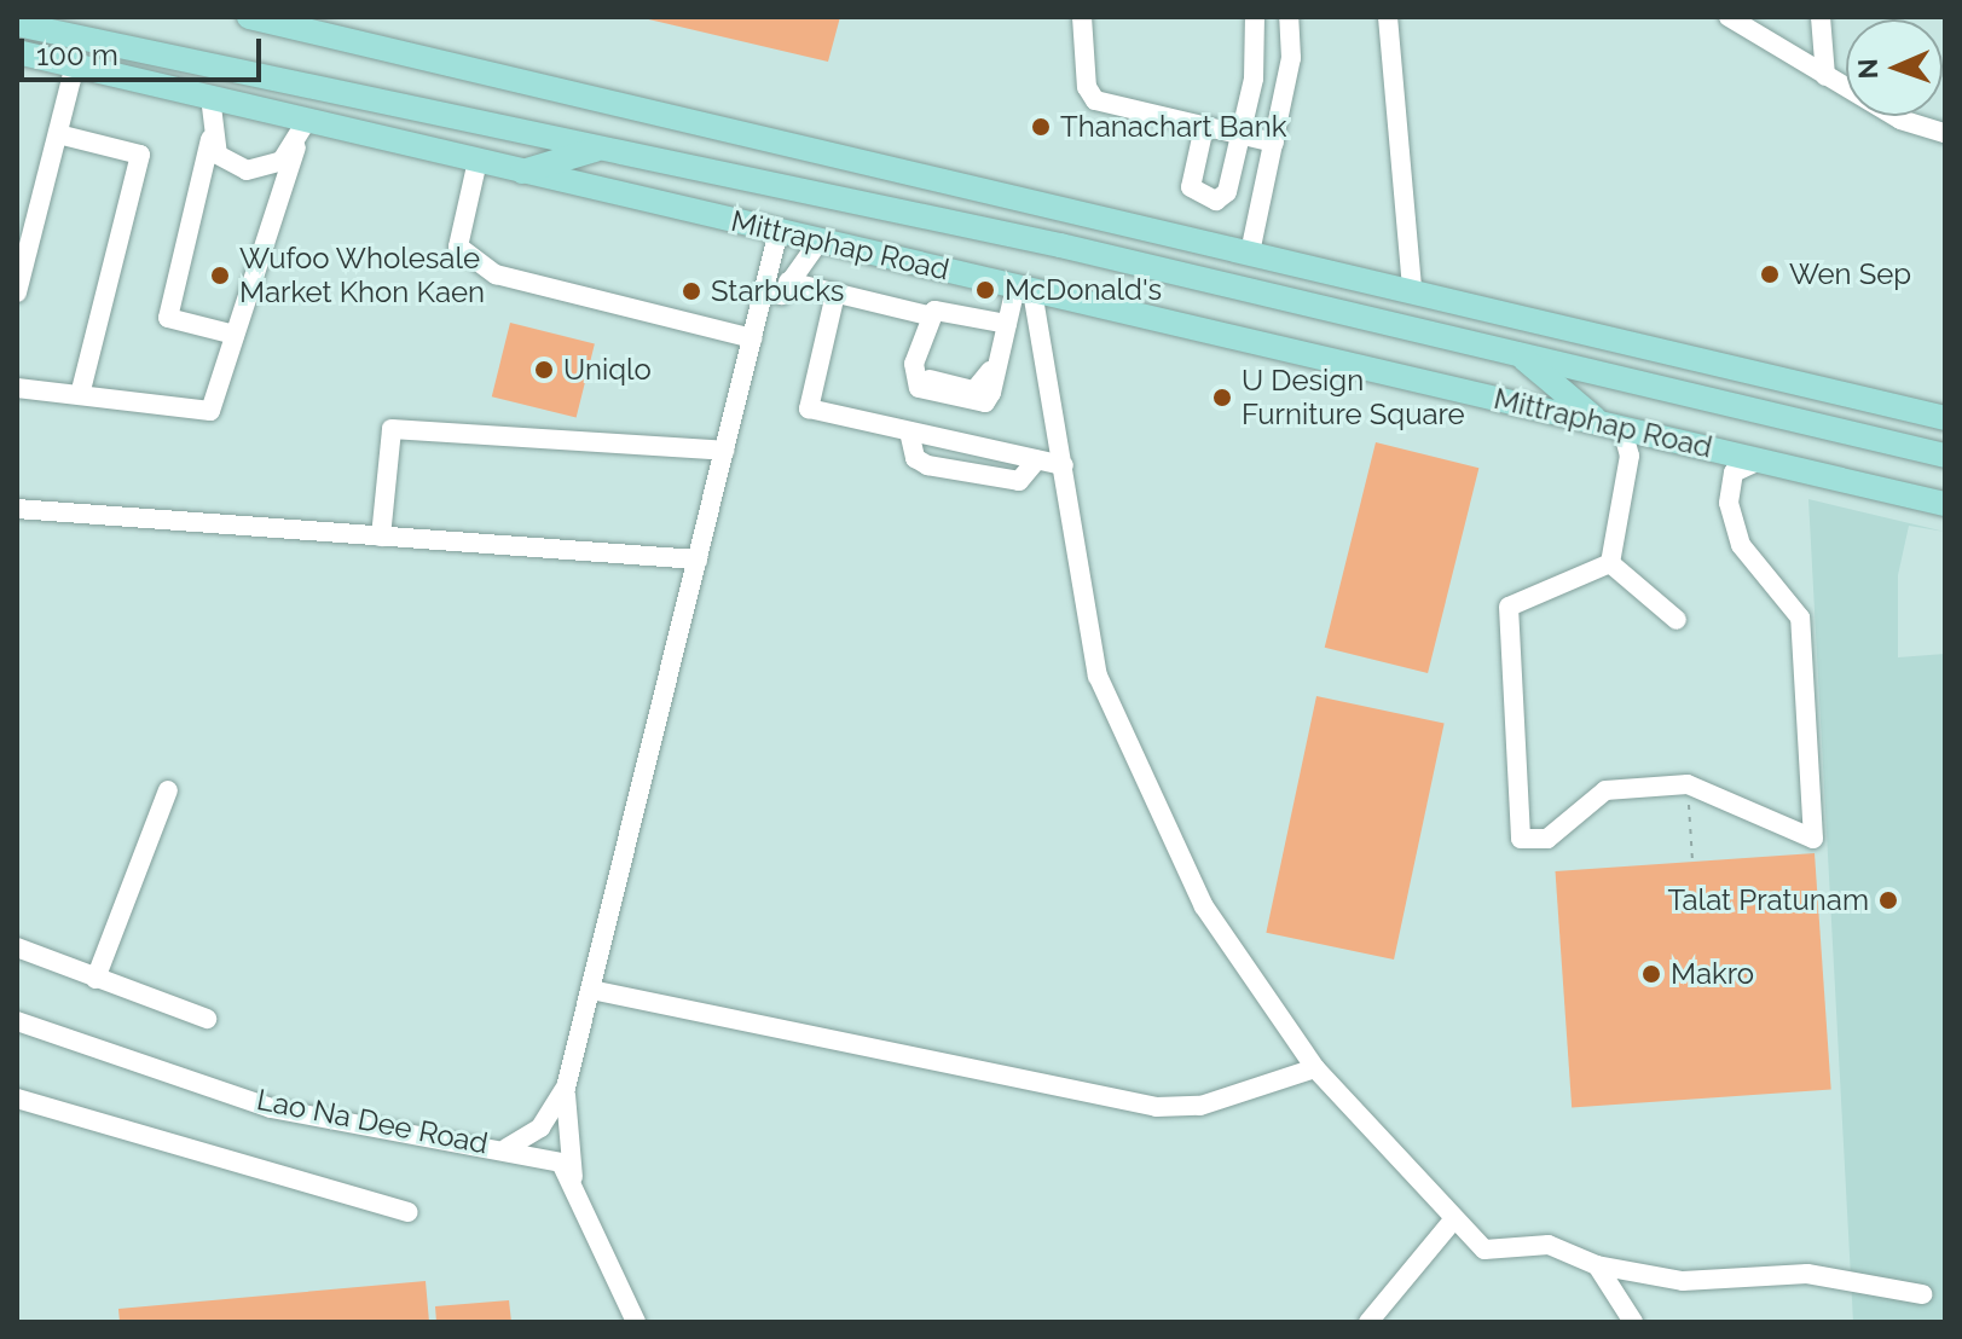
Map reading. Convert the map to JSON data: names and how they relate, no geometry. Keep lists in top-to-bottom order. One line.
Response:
{"streets":{"main road":["Mittraphap Road"],"street":["Lao Na Dee Road"]},"places":["Thanachart Bank","Wen Sep","Wufoo Wholesale Market Khon Kaen","McDonald's","Starbucks","Uniqlo","U Design Furniture Square","Talat Pratunam","Makro"],"scale_bar":"100 m","north":"left"}
